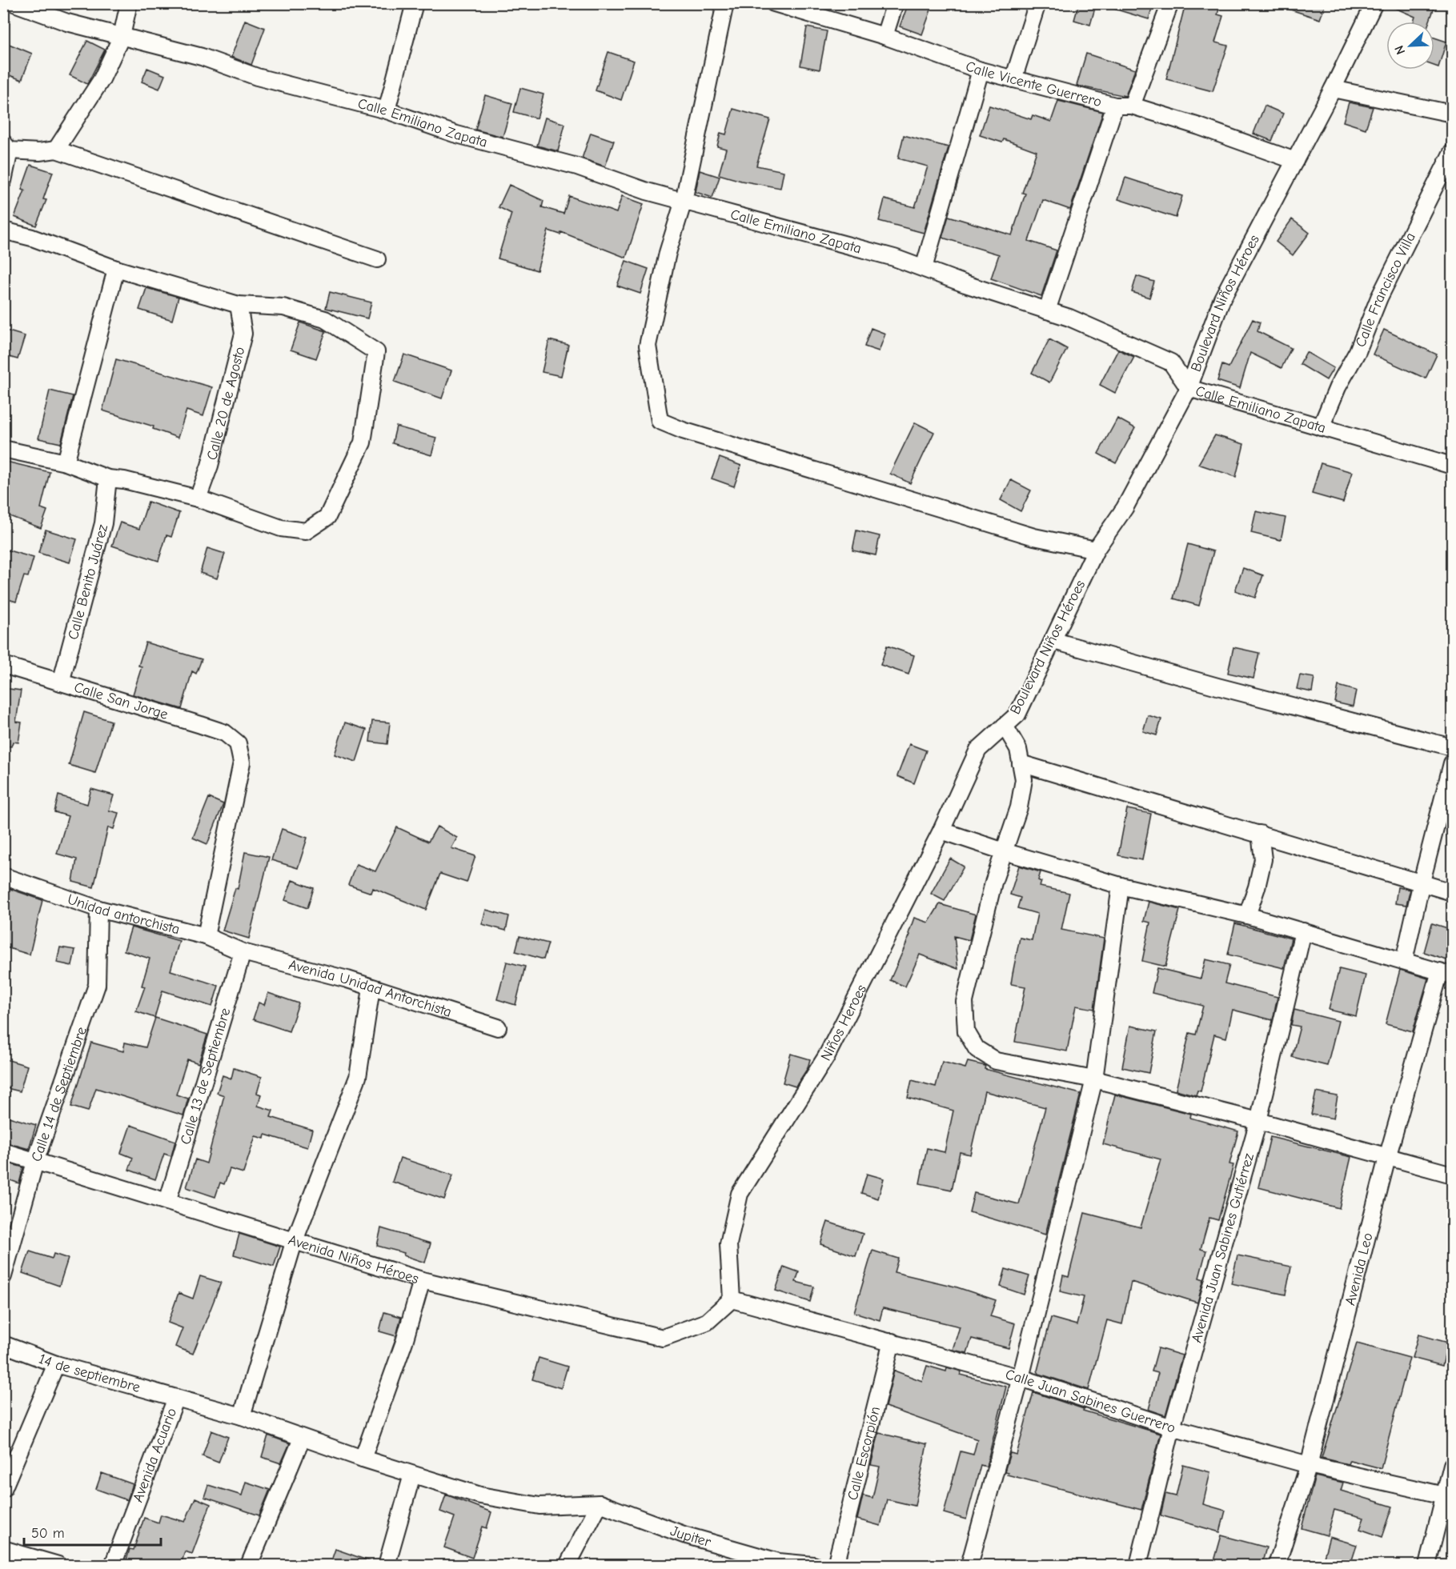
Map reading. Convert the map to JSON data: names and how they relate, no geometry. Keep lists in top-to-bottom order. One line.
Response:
{"streets":{"street":["Calle Vicente Guerrero","Calle Emiliano Zapata","Calle Francisco Villa","Boulevard Niños Héroes","Calle 20 de Agosto","Calle Benito Juárez","Calle San Jorge","Unidad antorchista","Avenida Unidad Antorchista","Niños Heroes","Calle 13 de Septiembre","Calle 14 de Septiembre","Avenida Juan Sabines Gutiérrez","Avenida Niños Héroes","Avenida Leo","14 de septiembre","Calle Juan Sabines Guerrero","Calle Escorpión","Avenida Acuario","Jupiter"]},"crossings":[["Calle Vicente Guerrero","Boulevard Niños Héroes"],["Calle Emiliano Zapata","Calle Francisco Villa"],["Calle Emiliano Zapata","Boulevard Niños Héroes"],["Boulevard Niños Héroes","Niños Heroes"],["Calle Benito Juárez","Calle San Jorge"],["Calle San Jorge","Unidad antorchista"],["Unidad antorchista","Avenida Unidad Antorchista"],["Unidad antorchista","Calle 13 de Septiembre"],["Unidad antorchista","Calle 14 de Septiembre"],["Avenida Unidad Antorchista","Calle 13 de Septiembre"],["Niños Heroes","Avenida Niños Héroes"],["Niños Heroes","Calle Juan Sabines Guerrero"],["Calle 13 de Septiembre","Avenida Niños Héroes"],["Calle 14 de Septiembre","Avenida Niños Héroes"],["Avenida Juan Sabines Gutiérrez","Calle Juan Sabines Guerrero"],["Avenida Niños Héroes","Calle Juan Sabines Guerrero"],["Avenida Leo","Calle Juan Sabines Guerrero"],["14 de septiembre","Avenida Acuario"],["14 de septiembre","Jupiter"],["Calle Juan Sabines Guerrero","Calle Escorpión"]],"scale_bar":"50 m","north":"bottom left"}
